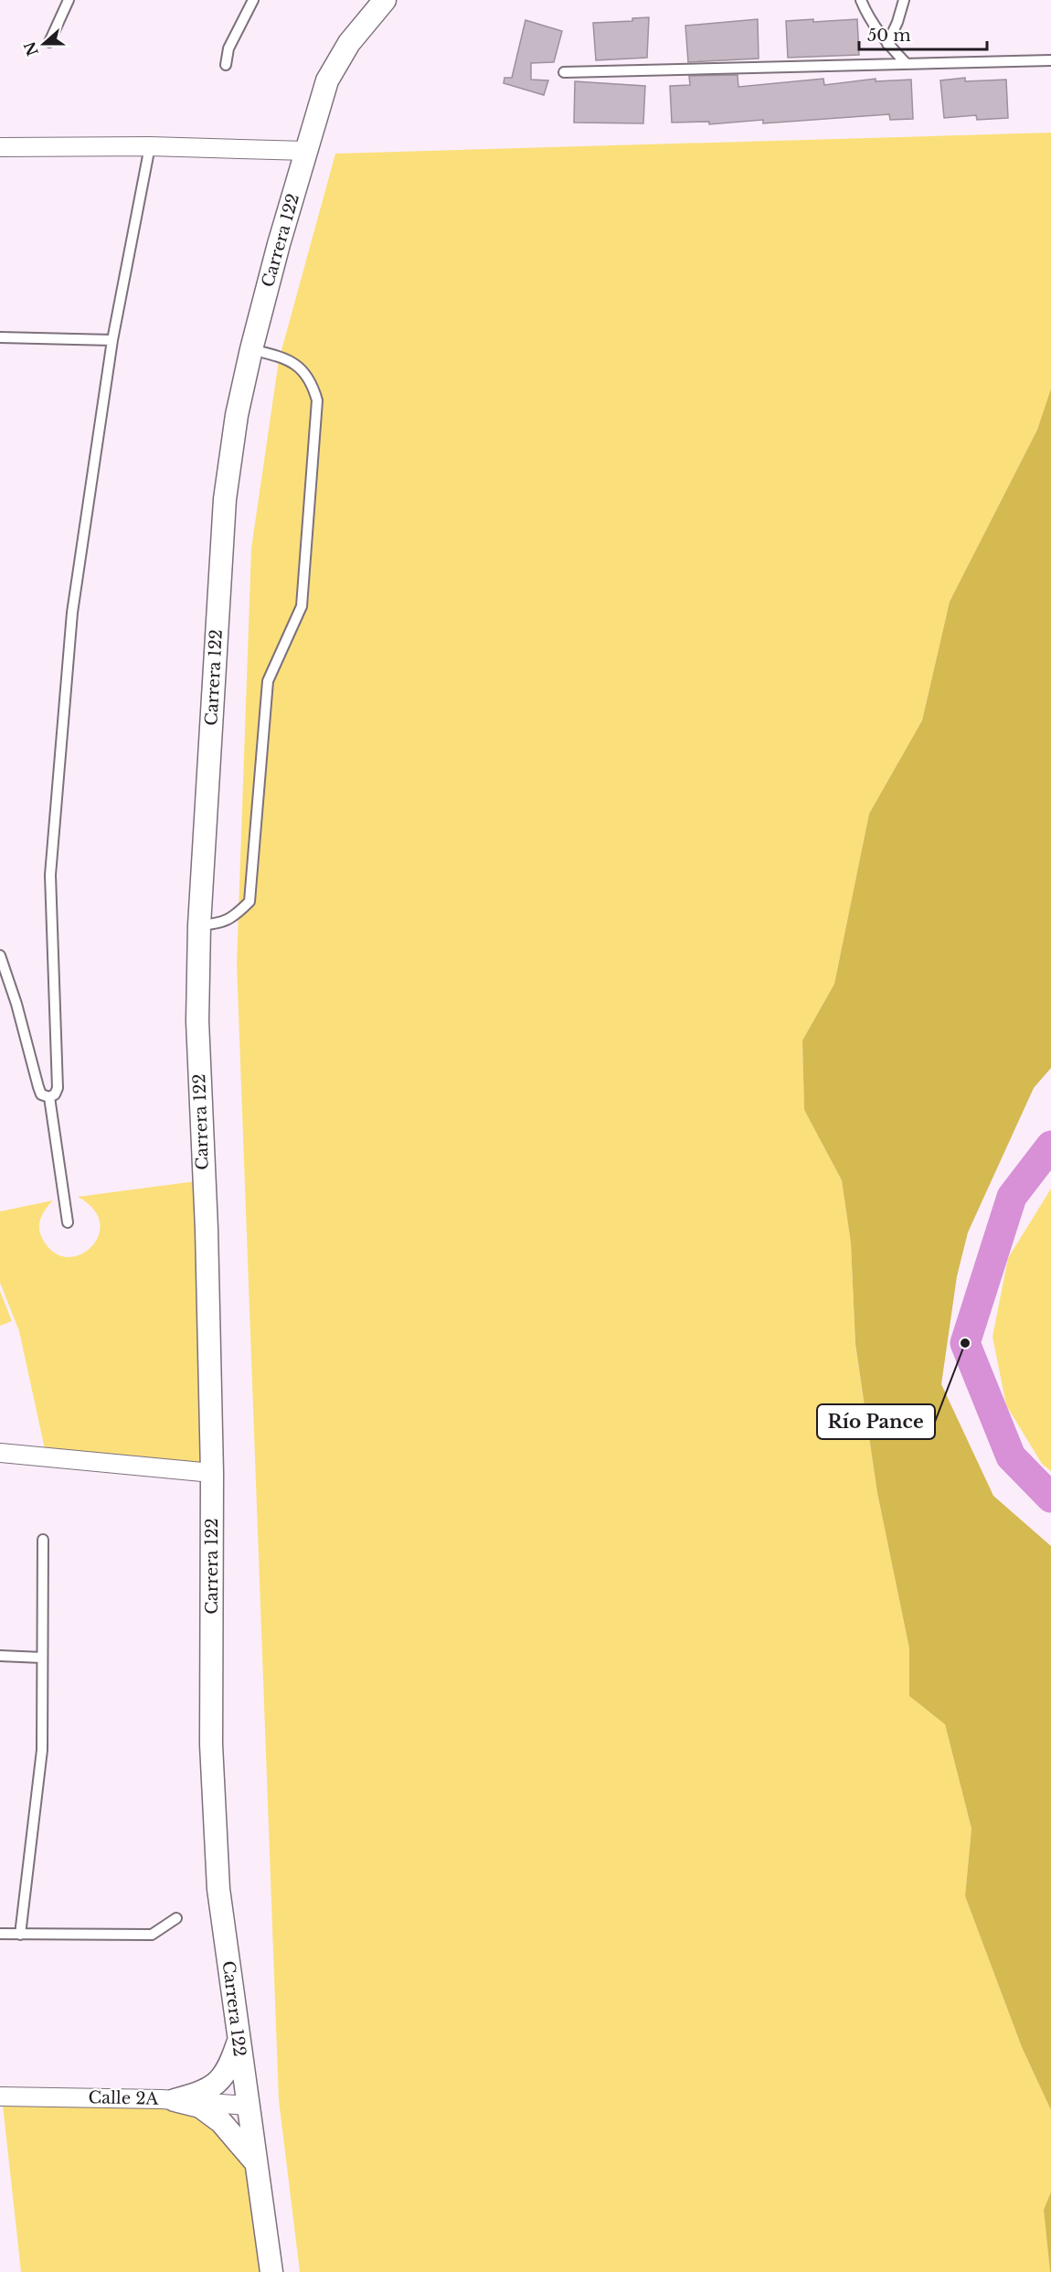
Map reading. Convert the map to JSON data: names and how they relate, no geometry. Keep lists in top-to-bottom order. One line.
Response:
{"streets":{"street":["Carrera 122","Calle 2A"]},"crossings":[["Carrera 122","Calle 2A"]],"places":["Río Pance"],"scale_bar":"50 m","north":"left"}
